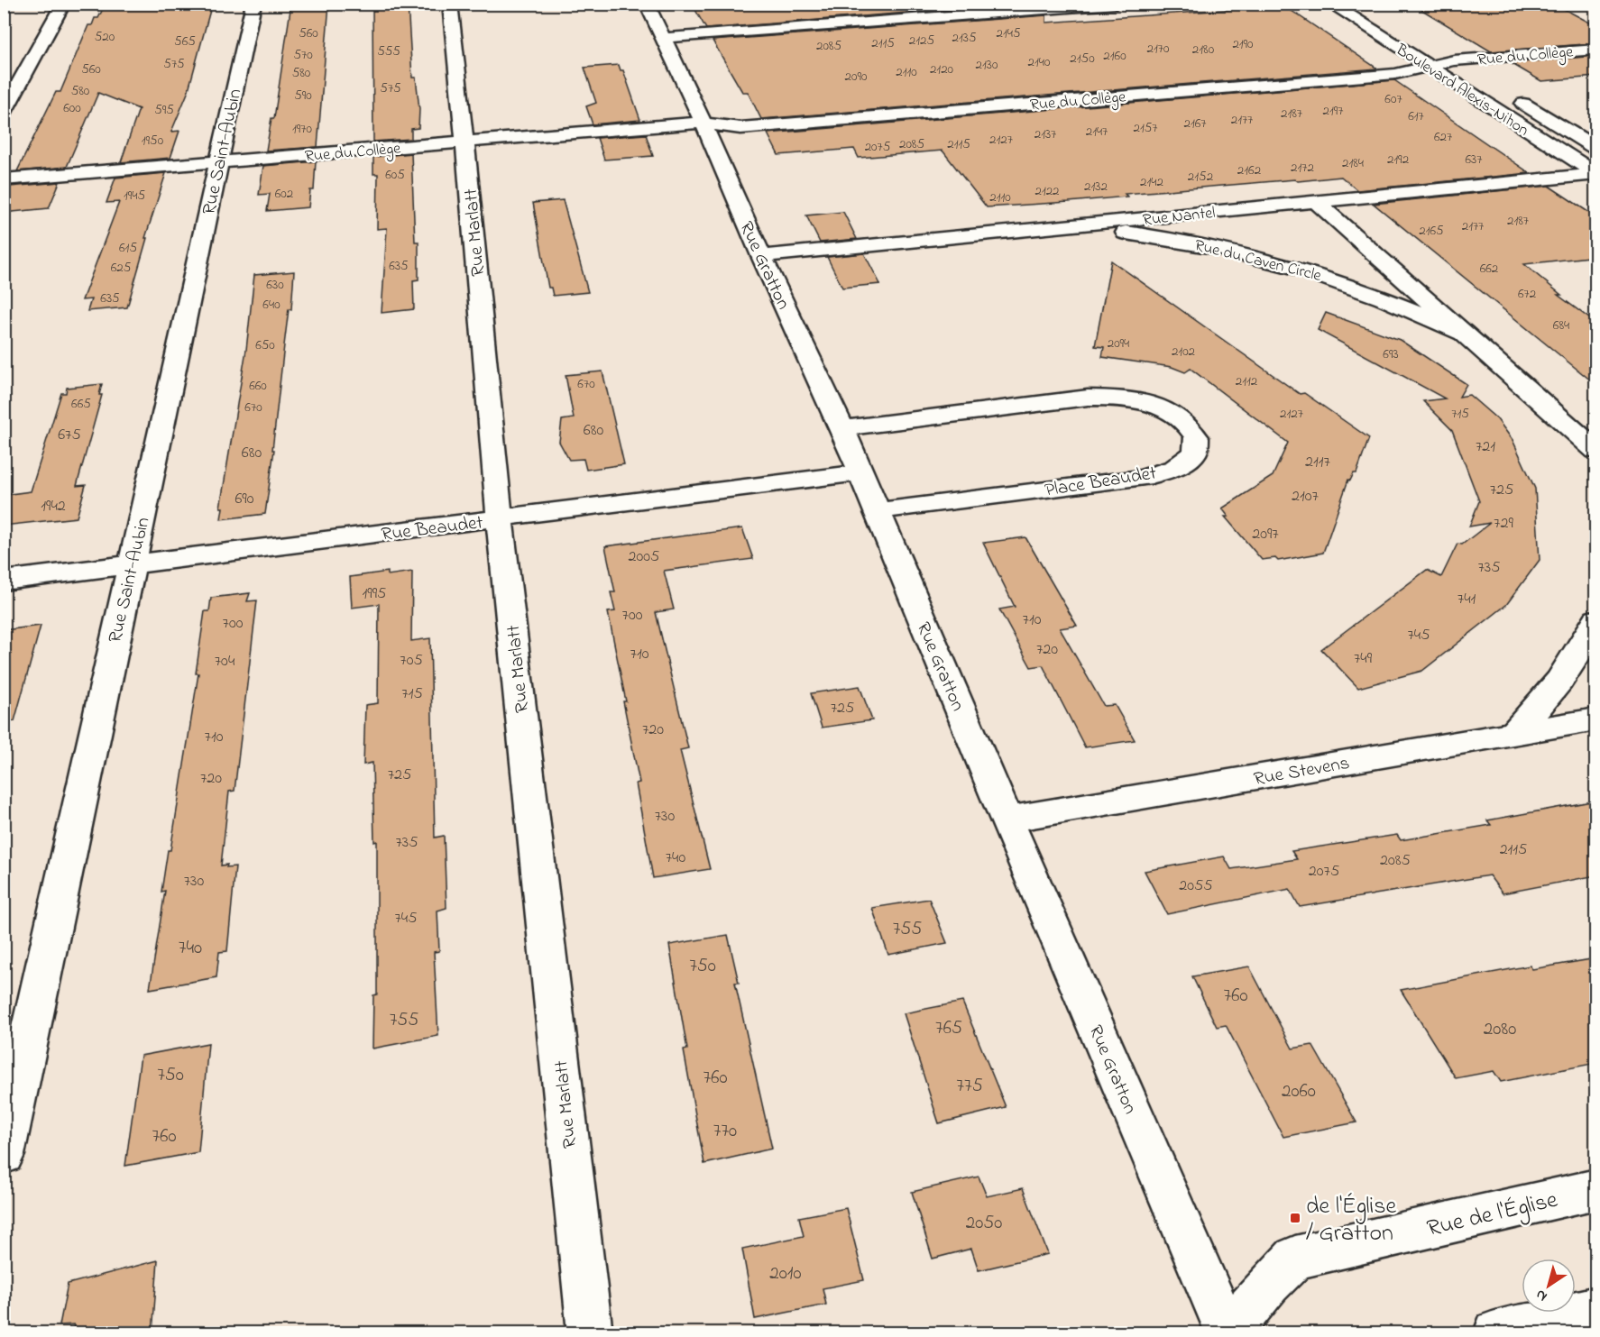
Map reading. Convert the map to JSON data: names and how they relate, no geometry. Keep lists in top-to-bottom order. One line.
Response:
{"streets":{"street":["Rue du Collège","Boulevard Alexis-Nihon","Rue Saint-Aubin","Rue Nantel","Rue Marlatt","Rue du Caven Circle","Rue Gratton","Place Beaudet","Rue Beaudet","Rue Stevens","Rue de l'Église"]},"crossings":[["Rue du Collège","Boulevard Alexis-Nihon"],["Rue du Collège","Rue Saint-Aubin"],["Rue du Collège","Rue Marlatt"],["Rue du Collège","Rue Gratton"],["Boulevard Alexis-Nihon","Rue Nantel"],["Rue Saint-Aubin","Rue Beaudet"],["Rue Nantel","Rue du Caven Circle"],["Rue Nantel","Rue Gratton"],["Rue Marlatt","Rue Beaudet"],["Rue Gratton","Place Beaudet"],["Rue Gratton","Rue Beaudet"],["Rue Gratton","Rue Stevens"],["Rue Gratton","Rue de l'Église"]],"places":{"transit":["de l'Église / Gratton"]},"house_numbers":["560","2145","520","2135","2125","565","2115","2190","2085","2170","2180","555","570","2160","2150","2140","575","2130","560","2120","2110","580","2090","575","580","590","607","600","595","2197","2187","617","2177","2167","2157","1970","2147","2137","627","2127","1950","2085","2115","2075","2192","637","2184","2172","2162","605","2152","2142","2132","2122","602","1945","2110","2187","2177","2165","615","635","625","662","630","672","635","640","684","2094","650","2102","693","2112","670","660","665","670","2127","715","680","675","721","680","2117","725","2107","690","1942","729","2097","2005","735","1995","741","700","710","700","745","720","710","749","705","704","715","725","720","710","725","720","730","735","2115","740","2085","2075","730","2055","745","755","740","750","760","755","765","2080","750","760","775","2060","770","760","2050","2010"],"north":"bottom left"}
